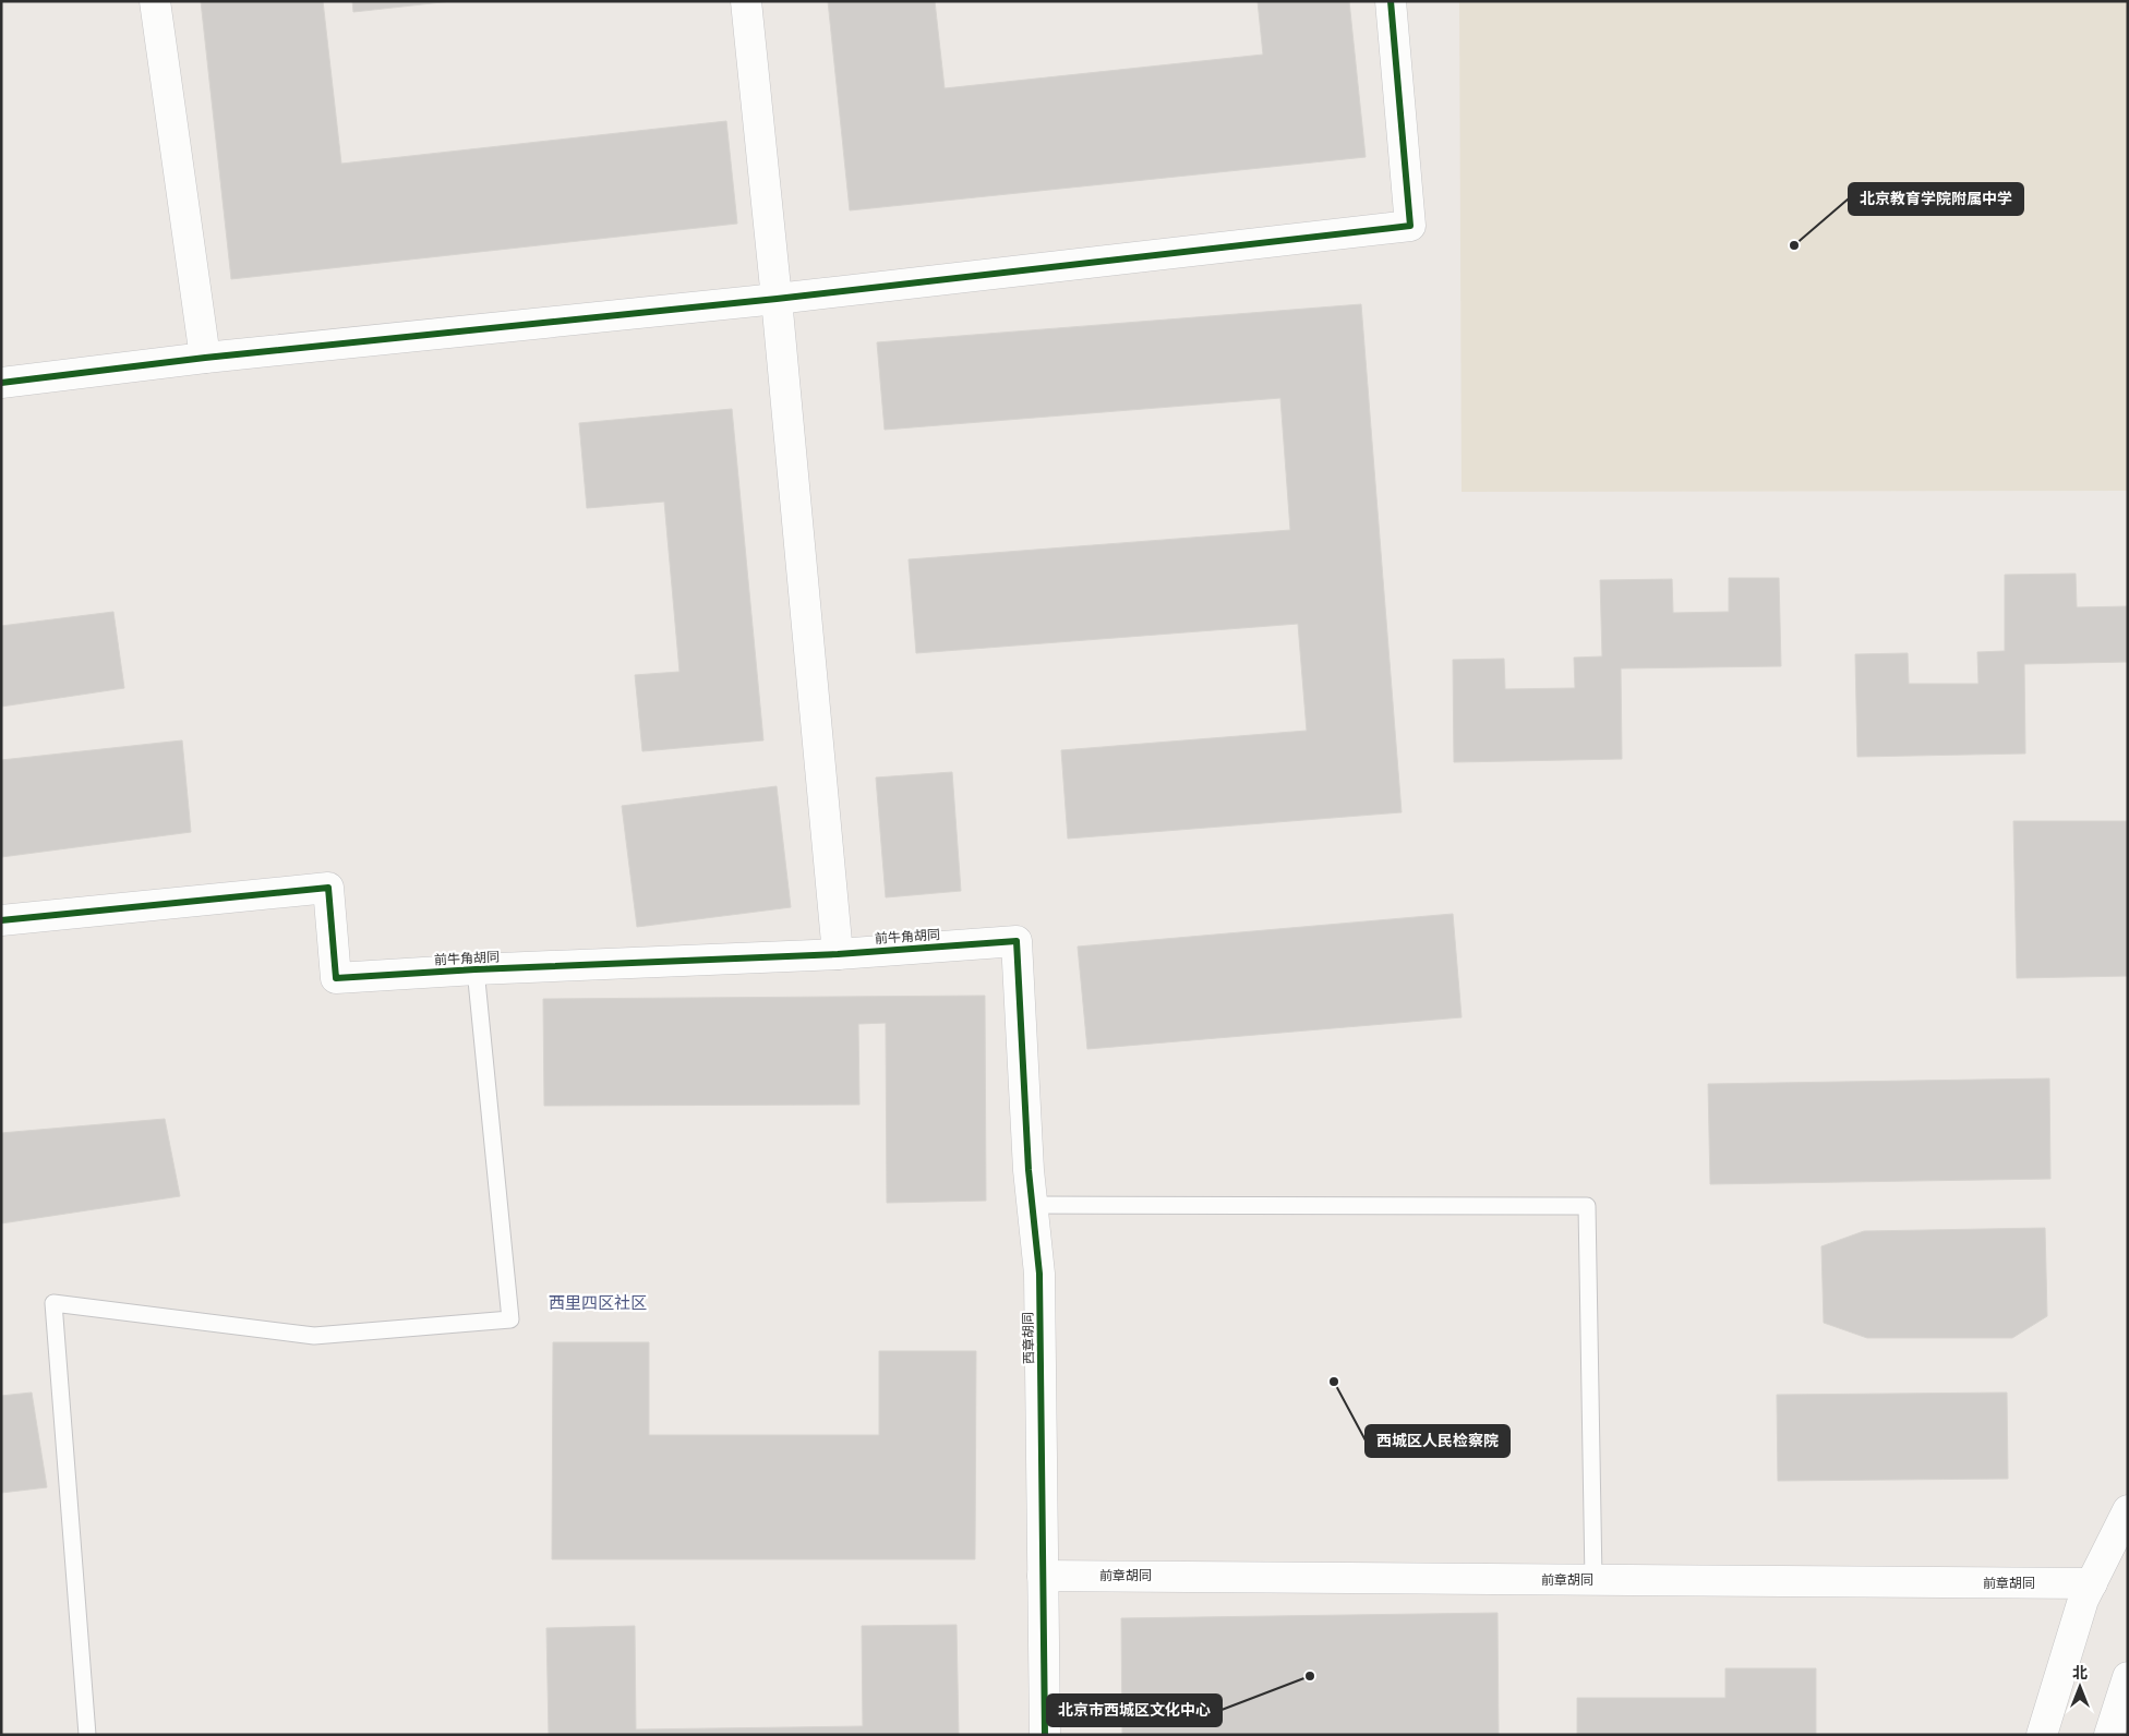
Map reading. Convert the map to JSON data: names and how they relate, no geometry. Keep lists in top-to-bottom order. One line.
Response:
{"streets":{"street":["前牛角胡同","西章胡同","前章胡同"]},"crossings":[["前牛角胡同","西章胡同"],["西章胡同","前章胡同"]],"districts":["西里四区社区"],"places":["北京教育学院附属中学","西城区人民检察院","北京市西城区文化中心"],"north":"top"}
